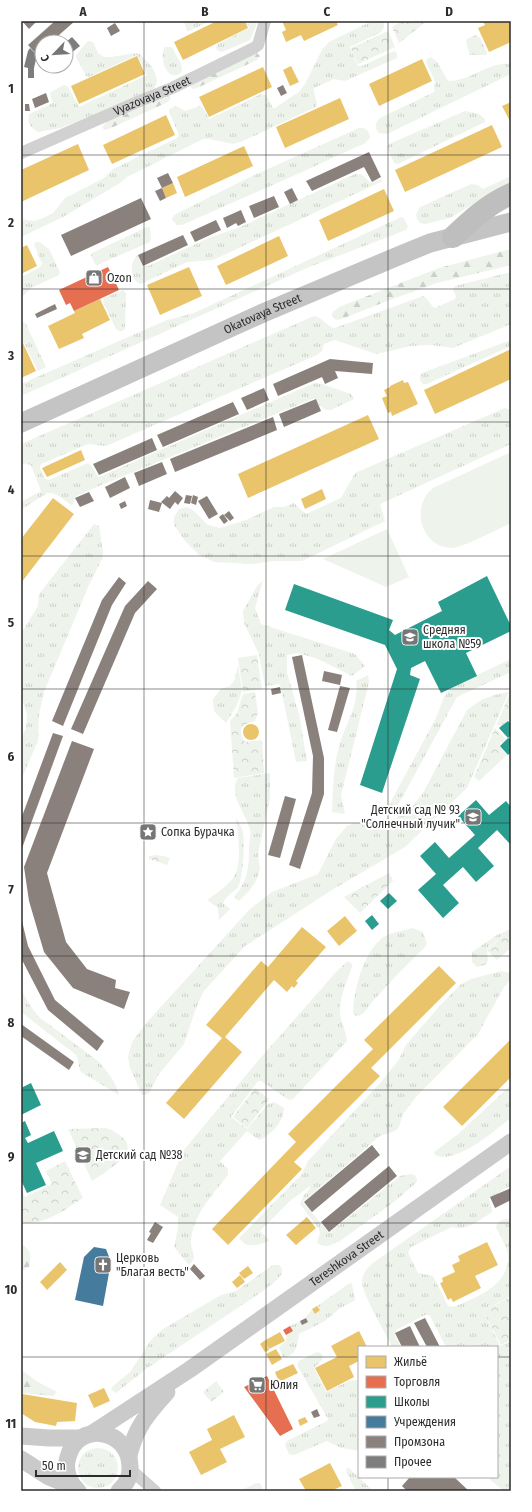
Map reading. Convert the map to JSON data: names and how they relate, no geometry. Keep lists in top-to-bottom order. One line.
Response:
{"streets":{"main road":["Okatovaya Street","Tereshkova Street"],"street":["Vyazovaya Street"]},"places":{"shop":["Ozon"],"school or university":["Средняя школа №59","Детский сад № 93 \"Солнечный лучик\"","Детский сад №38"],"place":["Сопка Бурачка"],"church":["Церковь \"Благая весть\""],"supermarket":["Юлия"]},"legend":["Жильё","Торговля","Школы","Учреждения","Промзона","Прочее"],"scale_bar":"50 m","north":"bottom left","grid":{"columns":["A","B","C","D"],"rows":["1","2","3","4","5","6","7","8","9","10","11"]}}
